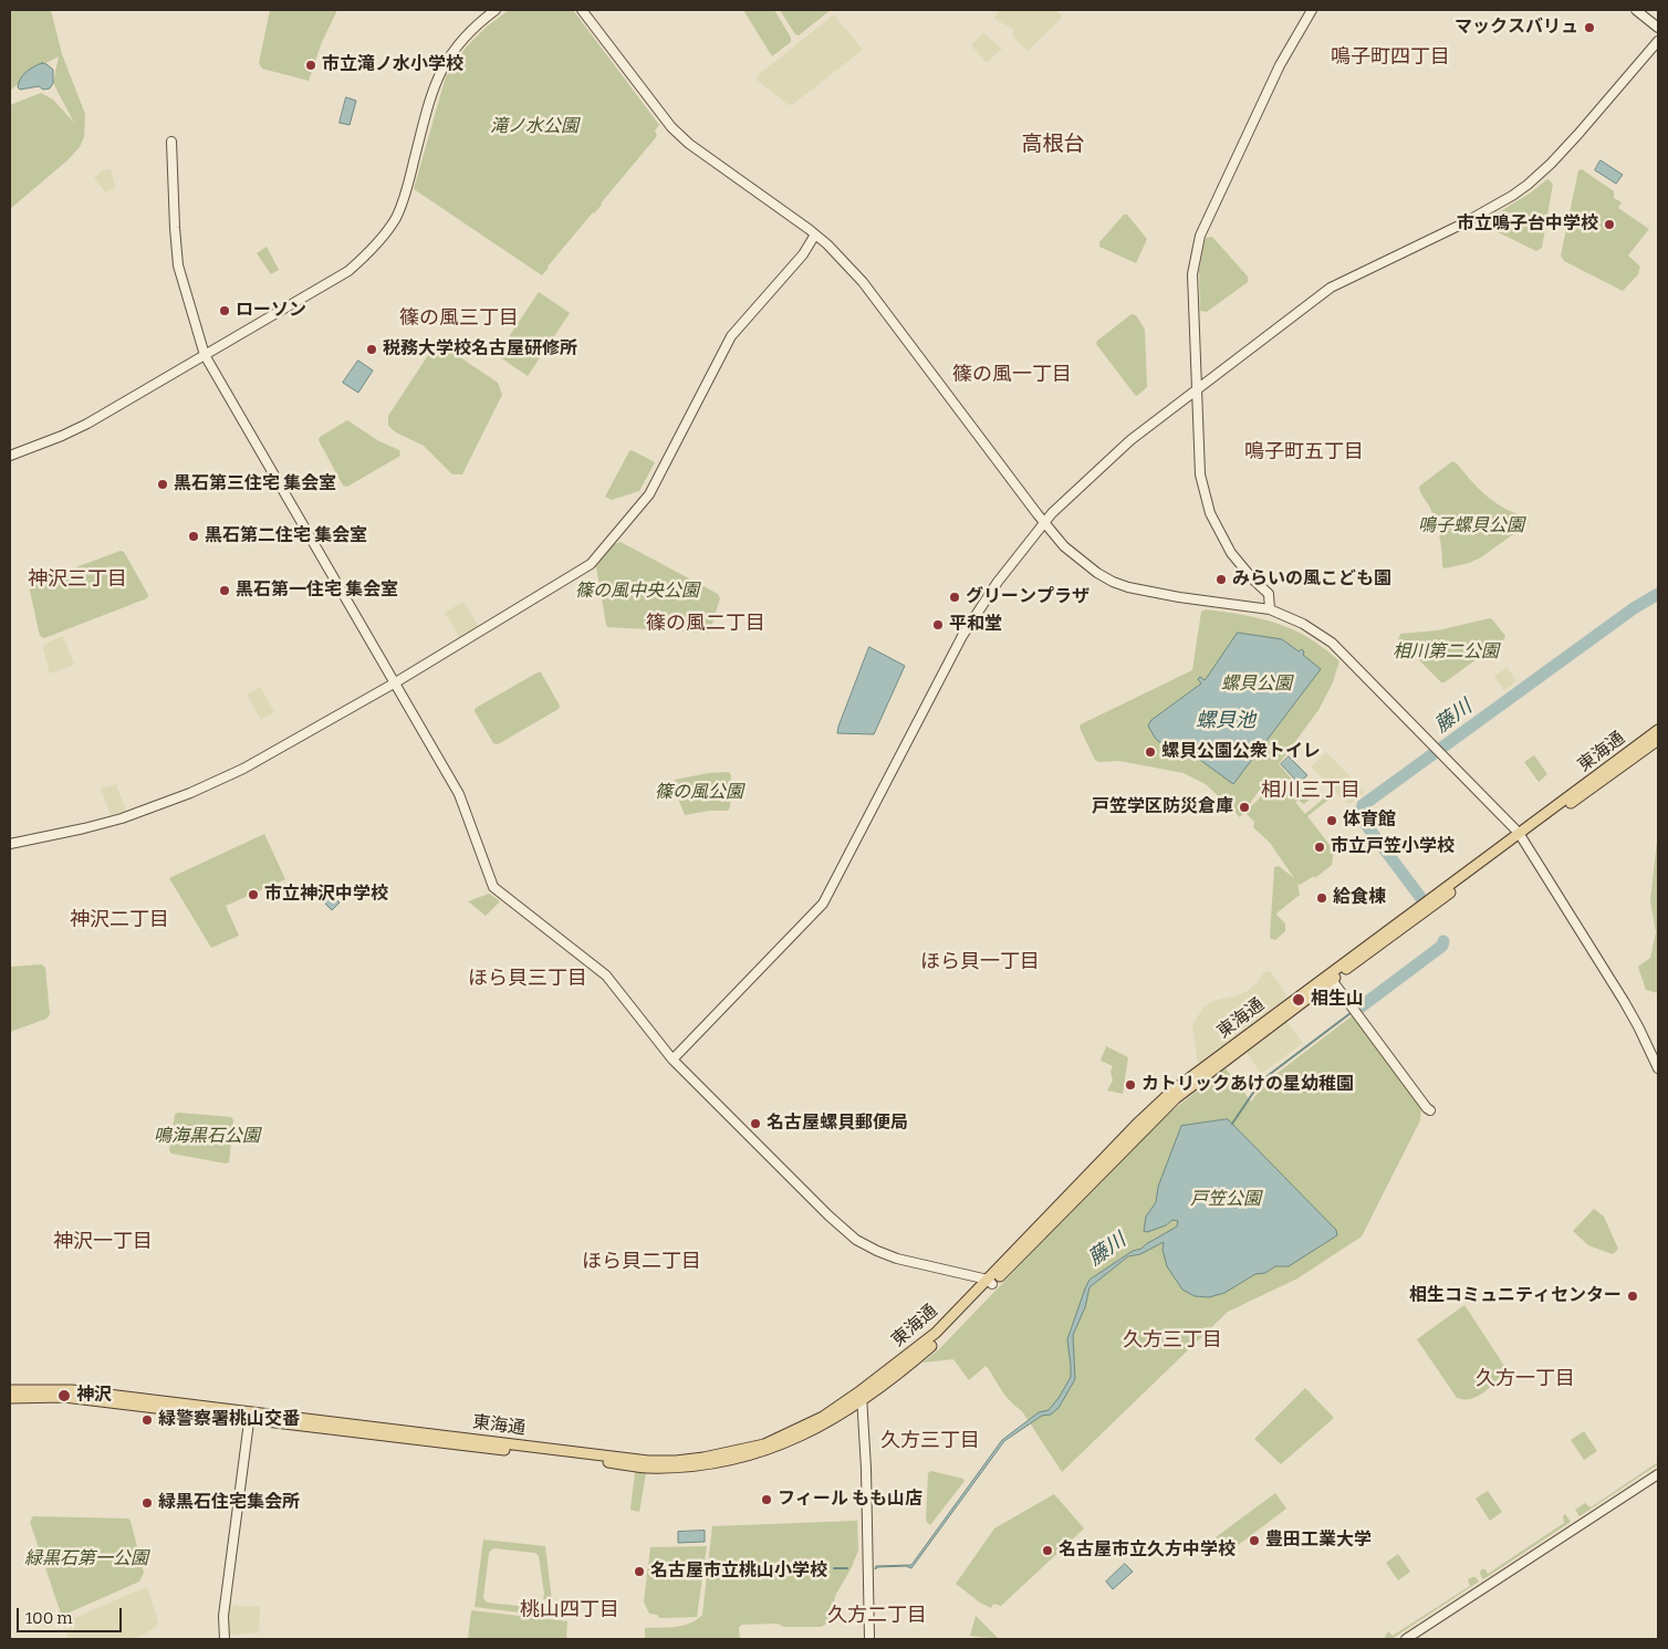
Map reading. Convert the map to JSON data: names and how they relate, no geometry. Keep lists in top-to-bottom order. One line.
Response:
{"streets":{"main road":["東海通"]},"districts":["鳴子町四丁目","高根台","篠の風三丁目","篠の風一丁目","鳴子町五丁目","神沢三丁目","篠の風二丁目","相川三丁目","神沢二丁目","ほら貝一丁目","ほら貝三丁目","神沢一丁目","ほら貝二丁目","久方三丁目","久方一丁目","久方三丁目","桃山四丁目","久方二丁目"],"water":["藤川","螺貝池"],"parks":["滝ノ水公園","鳴子螺貝公園","篠の風中央公園","相川第二公園","螺貝公園","篠の風公園","鳴海黒石公園","戸笠公園","緑黒石第一公園"],"places":["マックスバリュ","市立滝ノ水小学校","市立鳴子台中学校","ローソン","税務大学校名古屋研修所","黒石第三住宅 集会室","黒石第二住宅 集会室","みらいの風こども園","黒石第一住宅 集会室","グリーンプラザ","平和堂","螺貝公園公衆トイレ","戸笠学区防災倉庫","体育館","市立戸笠小学校","市立神沢中学校","給食棟","相生山","カトリックあけの星幼稚園","名古屋螺貝郵便局","相生コミュニティセンター","神沢","緑警察署桃山交番","フィール もも山店","緑黒石住宅集会所","豊田工業大学","名古屋市立久方中学校","名古屋市立桃山小学校"],"scale_bar":"100 m"}
